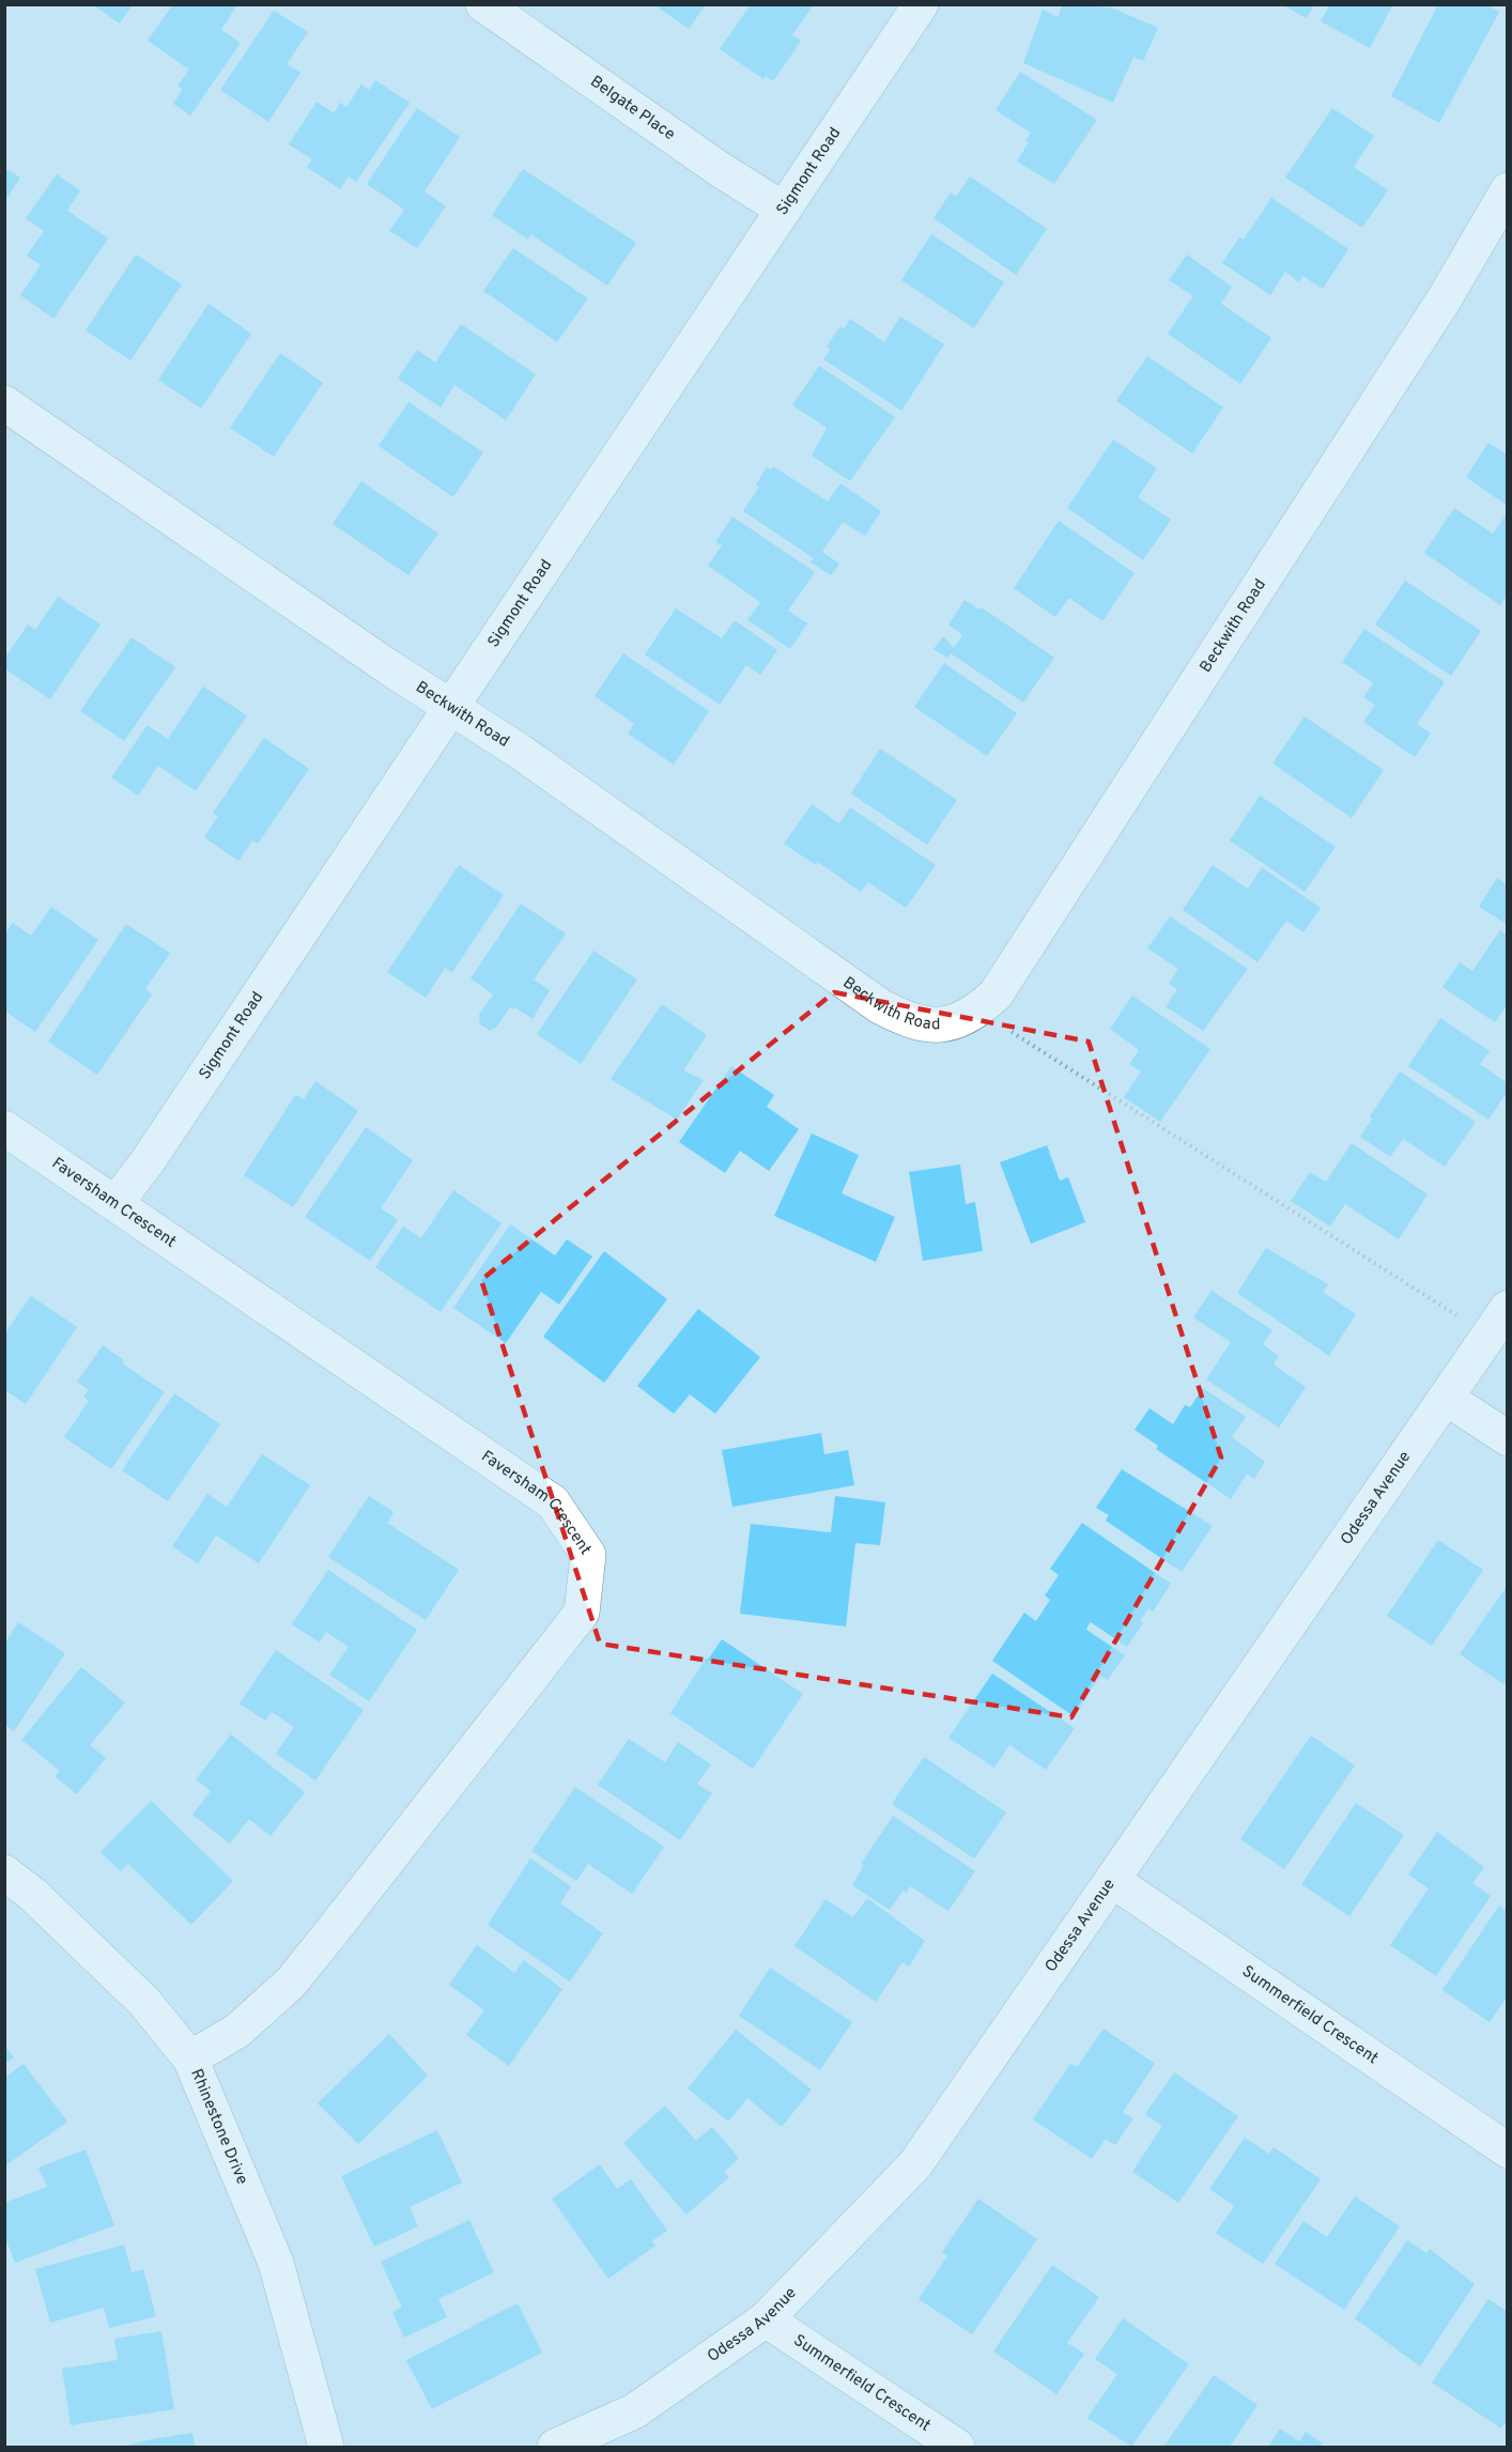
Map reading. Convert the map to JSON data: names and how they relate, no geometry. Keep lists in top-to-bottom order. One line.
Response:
{"streets":{"street":["Belgate Place","Sigmont Road","Beckwith Road","Faversham Crescent","Odessa Avenue","Summerfield Crescent","Rhinestone Drive"]},"crossings":[["Belgate Place","Sigmont Road"],["Sigmont Road","Beckwith Road"],["Sigmont Road","Faversham Crescent"],["Faversham Crescent","Rhinestone Drive"],["Odessa Avenue","Summerfield Crescent"]]}
